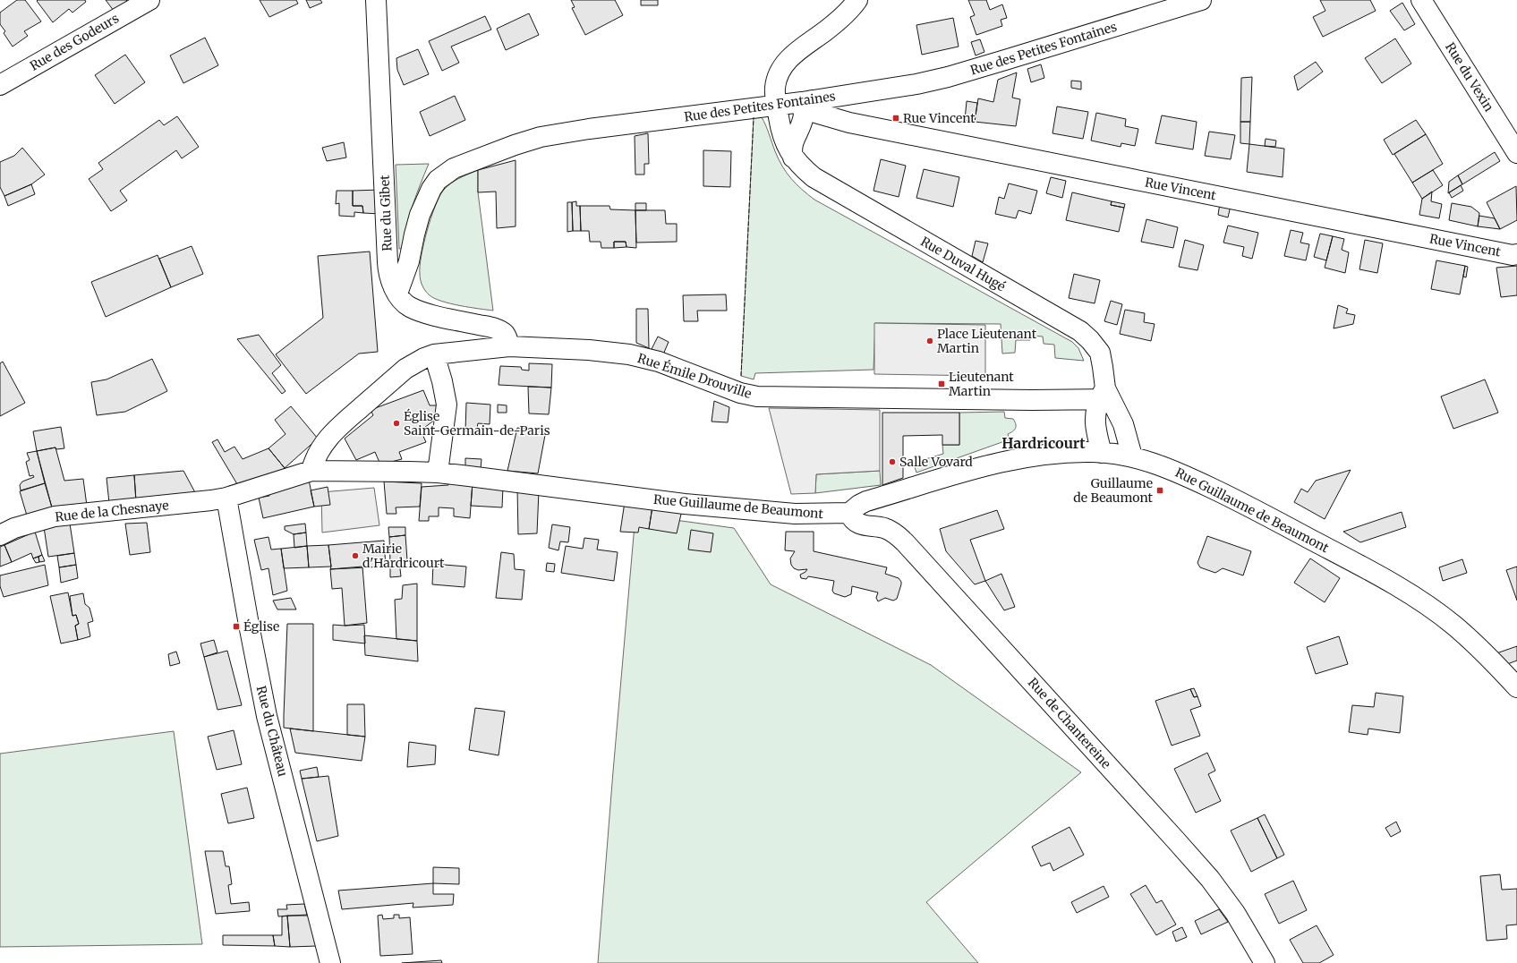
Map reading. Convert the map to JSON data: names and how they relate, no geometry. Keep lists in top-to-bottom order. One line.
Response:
{"streets":{"street":["Rue des Godeurs","Rue des Petites Fontaines","Rue du Vexin","Rue Vincent","Rue du Gibet","Rue Duval Hugé","Rue Émile Drouville","Rue Guillaume de Beaumont","Rue de la Chesnaye","Rue de Chantereine","Rue du Château"]},"crossings":[["Rue des Petites Fontaines","Rue Vincent"],["Rue des Petites Fontaines","Rue du Gibet"],["Rue des Petites Fontaines","Rue Duval Hugé"],["Rue du Gibet","Rue Émile Drouville"],["Rue Duval Hugé","Rue Émile Drouville"],["Rue Duval Hugé","Rue Guillaume de Beaumont"],["Rue Émile Drouville","Rue Guillaume de Beaumont"],["Rue Guillaume de Beaumont","Rue de Chantereine"],["Rue de la Chesnaye","Rue du Château"]],"districts":["Hardricourt"],"places":{"transit":["Rue Vincent","Lieutenant Martin","Guillaume de Beaumont","Église"],"other":["Place Lieutenant Martin","Église Saint-Germain-de-Paris","Salle Vovard","Mairie d'Hardricourt"]}}
